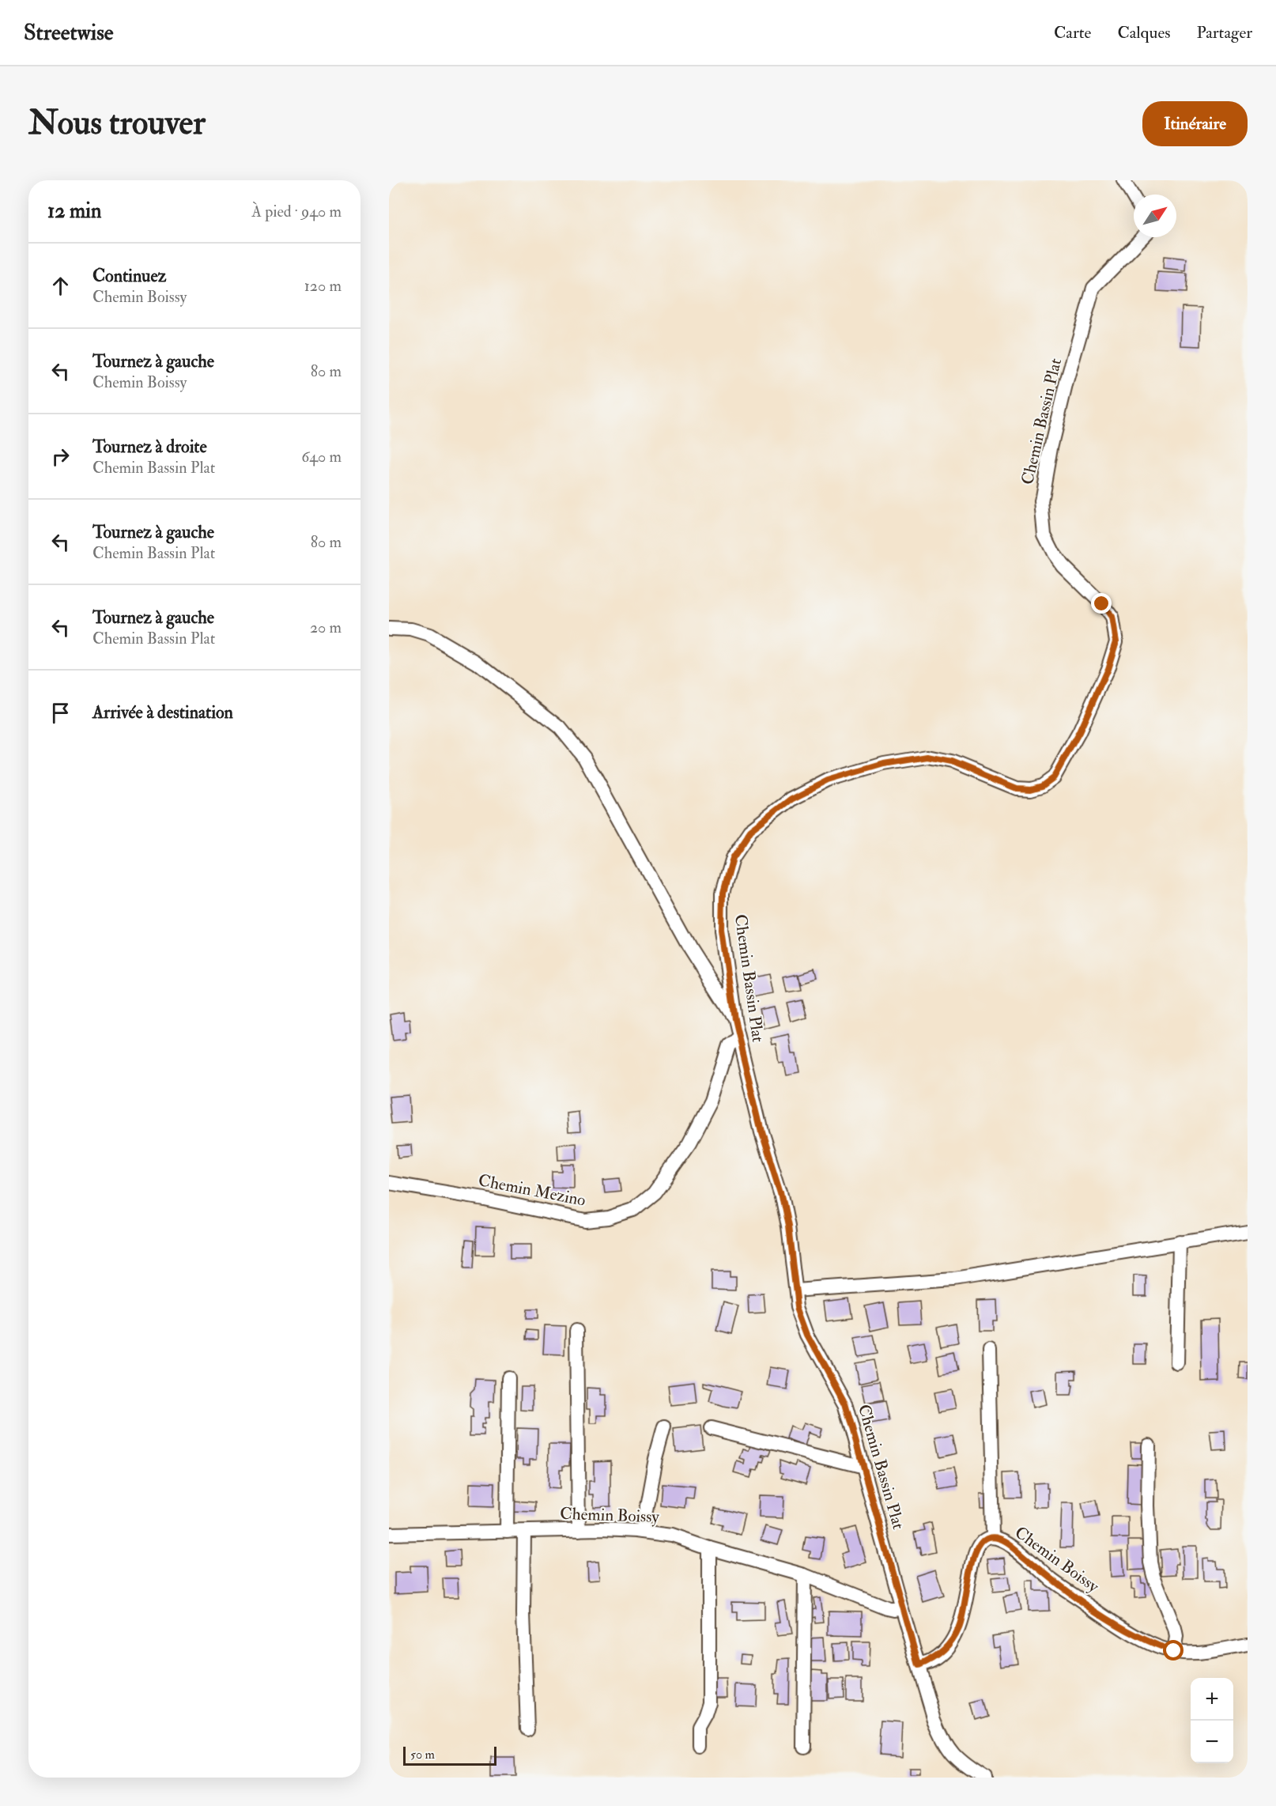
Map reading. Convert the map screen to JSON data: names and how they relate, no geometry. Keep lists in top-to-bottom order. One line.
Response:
{"streets":{"street":["Chemin Bassin Plat","Chemin Mezino","Chemin Boissy"]},"crossings":[["Chemin Bassin Plat","Chemin Mezino"],["Chemin Bassin Plat","Chemin Boissy"]],"scale_bar":"50 m","north":"top right","page":{"header":"Streetwise","nav":["Carte","Calques","Partager"],"buttons":"Itinéraire","title":"Nous trouver","heading":["12 min","À pied · 940 m"],"list":[["Continuez","Chemin Boissy","120 m"],["Tournez à gauche","Chemin Boissy","80 m"],["Tournez à droite","Chemin Bassin Plat","640 m"],["Tournez à gauche","Chemin Bassin Plat","80 m"],["Tournez à gauche","Chemin Bassin Plat","20 m"],"Arrivée à destination"],"map_buttons":["+","−"],"scale":"50 m"}}
